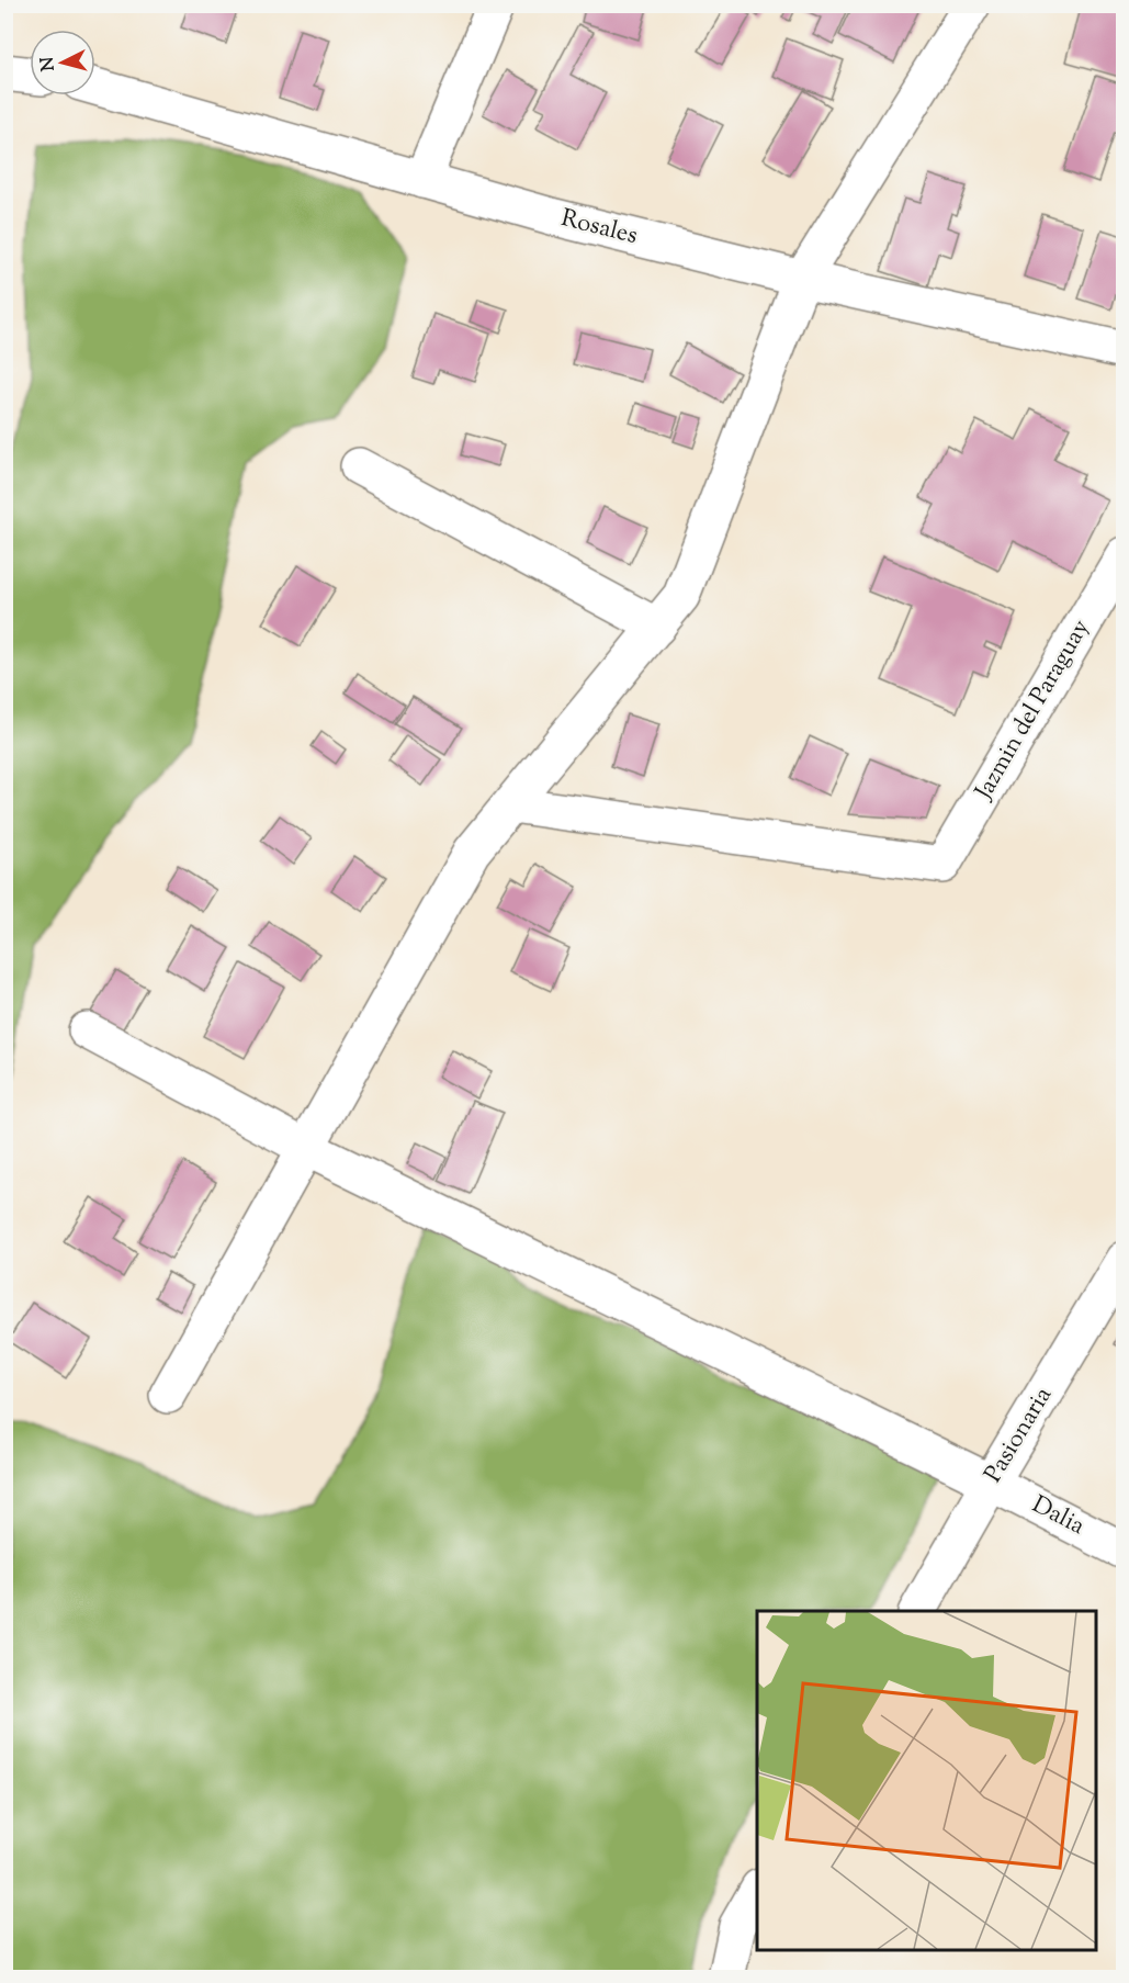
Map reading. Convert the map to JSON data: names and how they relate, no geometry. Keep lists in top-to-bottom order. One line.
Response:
{"streets":{"street":["Rosales","Jazmin del Paraguay","Pasionaria","Dalia"]},"crossings":[["Pasionaria","Dalia"]],"north":"left"}
